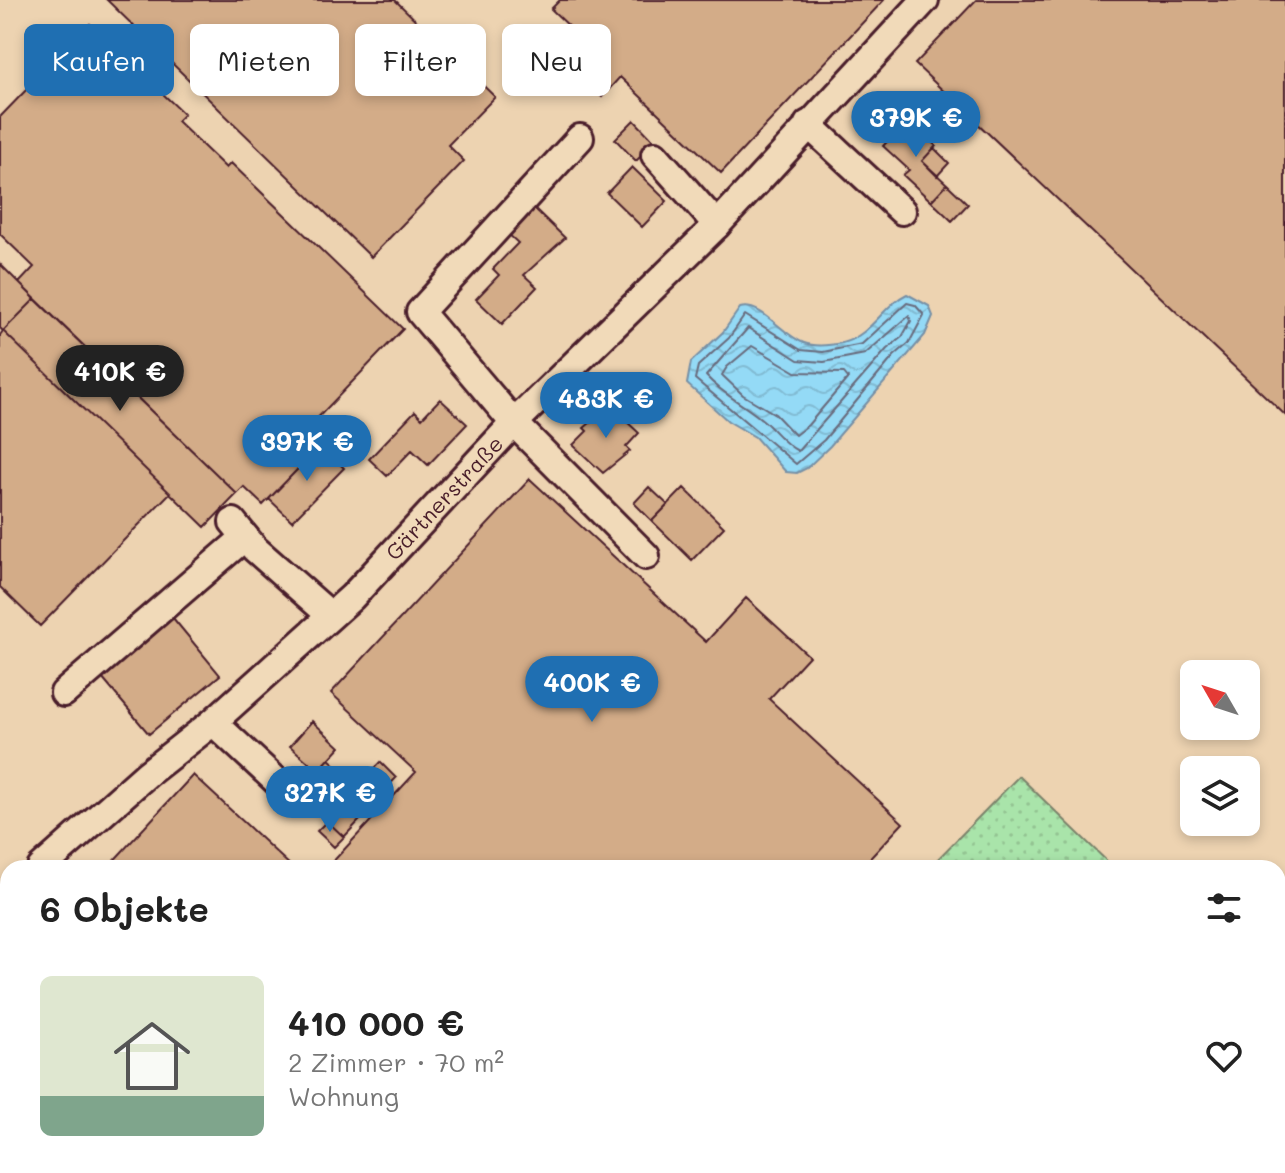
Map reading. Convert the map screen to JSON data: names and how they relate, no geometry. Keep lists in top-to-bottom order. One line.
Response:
{"streets":{"street":["Gärtnerstraße"]},"north":"top left","page":{"chip":["Kaufen","Mieten","Filter","Neu"],"price":["379K €","410K €","483K €","397K €","400K €","327K €"],"heading":"6 Objekte","list":[{"name":"410 000 €","note":"2 Zimmer · 70 m² · Wohnung"}]}}
